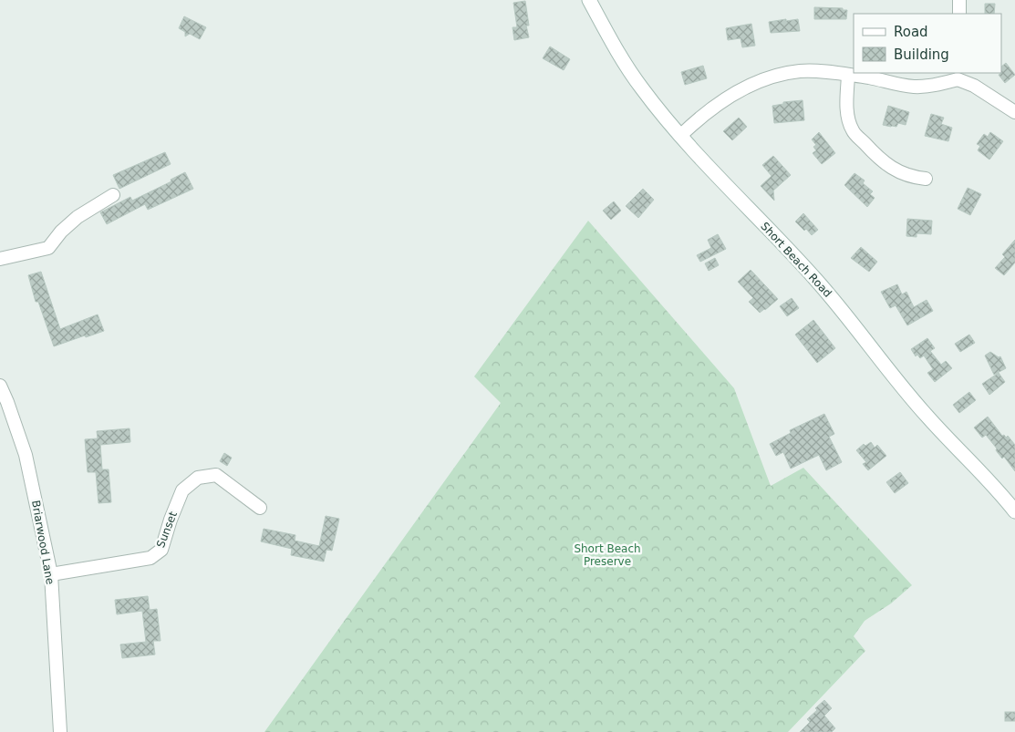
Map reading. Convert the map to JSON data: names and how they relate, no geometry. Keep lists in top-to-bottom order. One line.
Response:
{"streets":{"main road":["Short Beach Road"],"street":["Sunset","Briarwood Lane"]},"crossings":[["Sunset","Briarwood Lane"]],"parks":["Short Beach Preserve"],"legend":["Road","Building"]}
